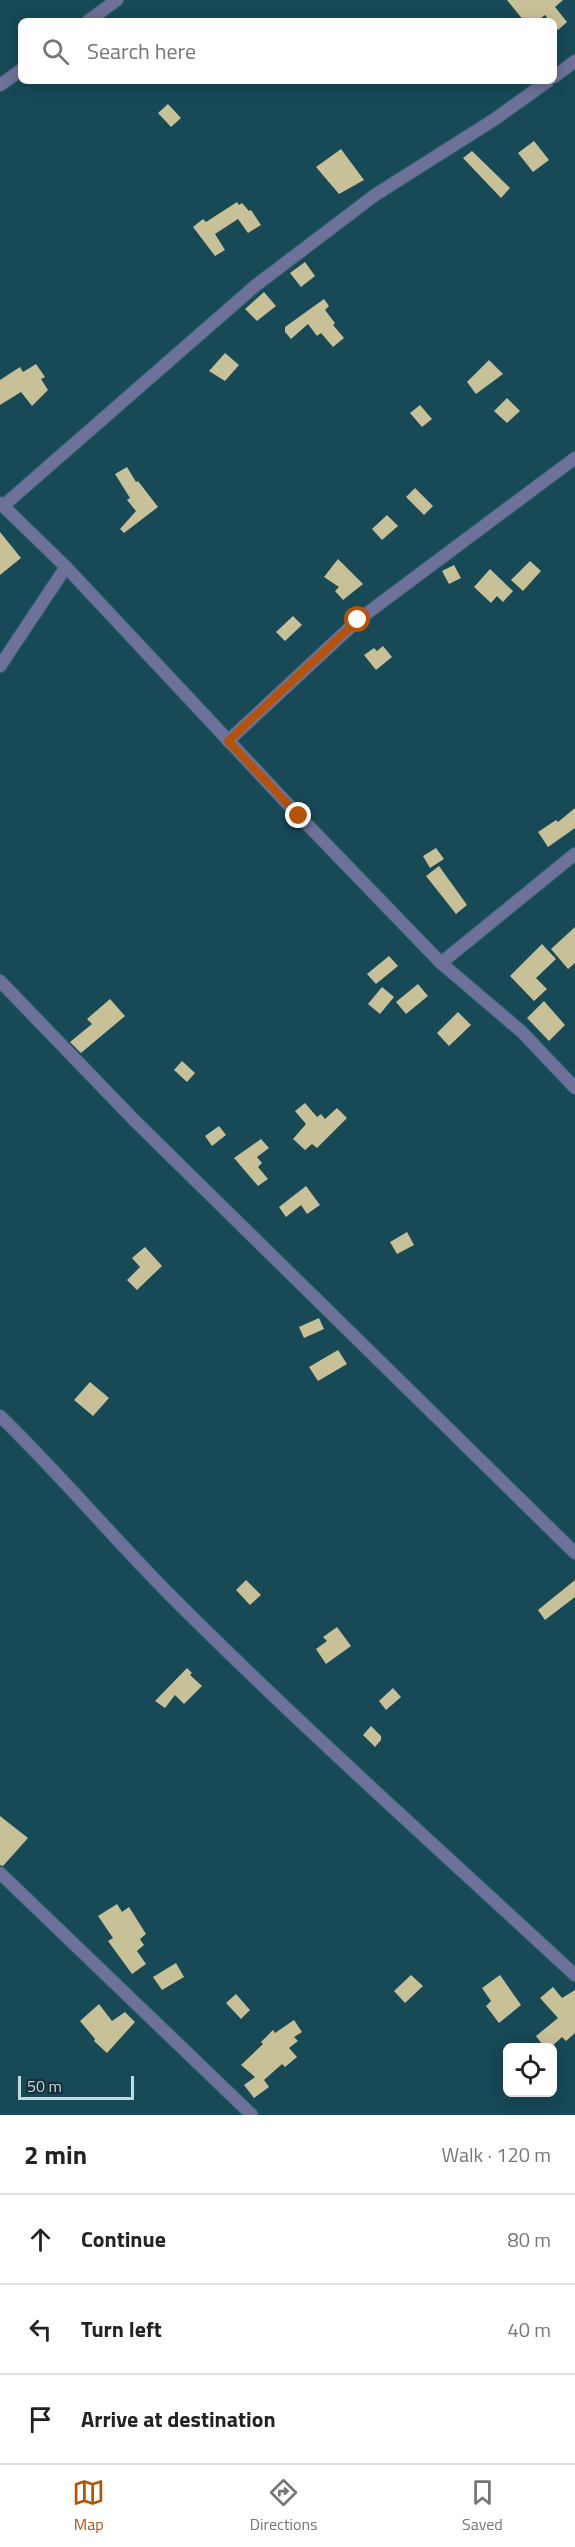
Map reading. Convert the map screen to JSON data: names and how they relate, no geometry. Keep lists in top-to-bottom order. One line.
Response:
{"scale_bar":"50 m","page":{"search":"Search here","scale":"50 m","heading":["2 min","Walk · 120 m"],"list":[["Continue","80 m"],["Turn left","40 m"],"Arrive at destination"],"nav":["Map","Directions","Saved"]}}
